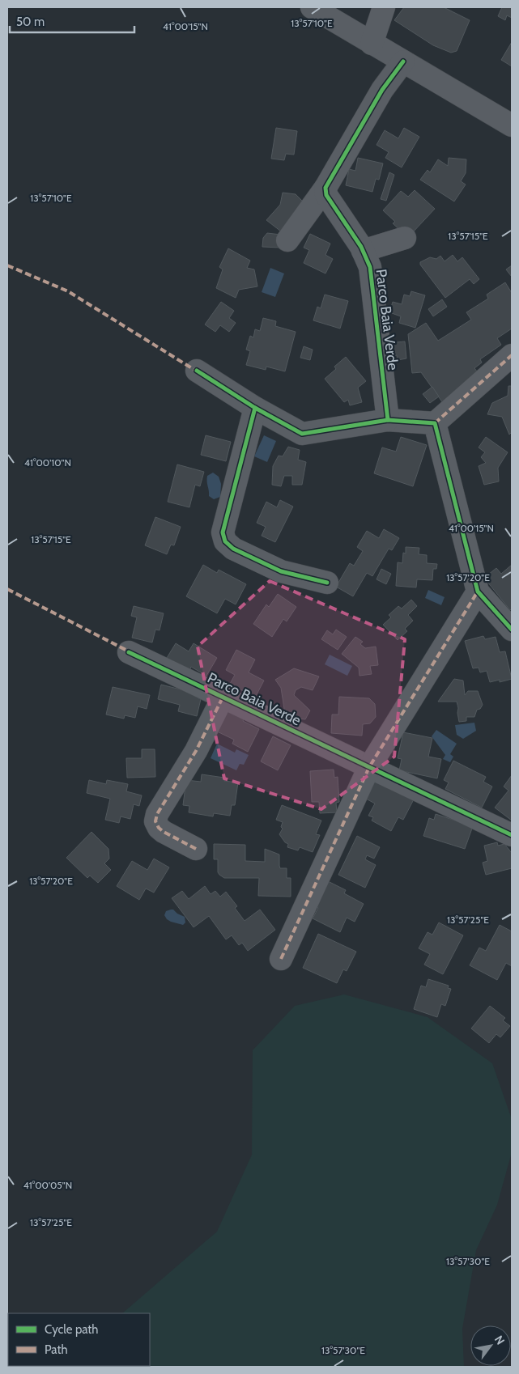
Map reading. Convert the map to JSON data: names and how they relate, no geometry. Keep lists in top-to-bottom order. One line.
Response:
{"streets":{"street":["Parco Baia Verde"]},"legend":["Cycle path","Path"],"scale_bar":"50 m","north":"top right","coordinates":["13°57'10\"E","41°00'15\"N","13°57'15\"E","41°00'10\"N","13°57'20\"E","13°57'25\"E","41°00'05\"N","13°57'30\"E"]}
